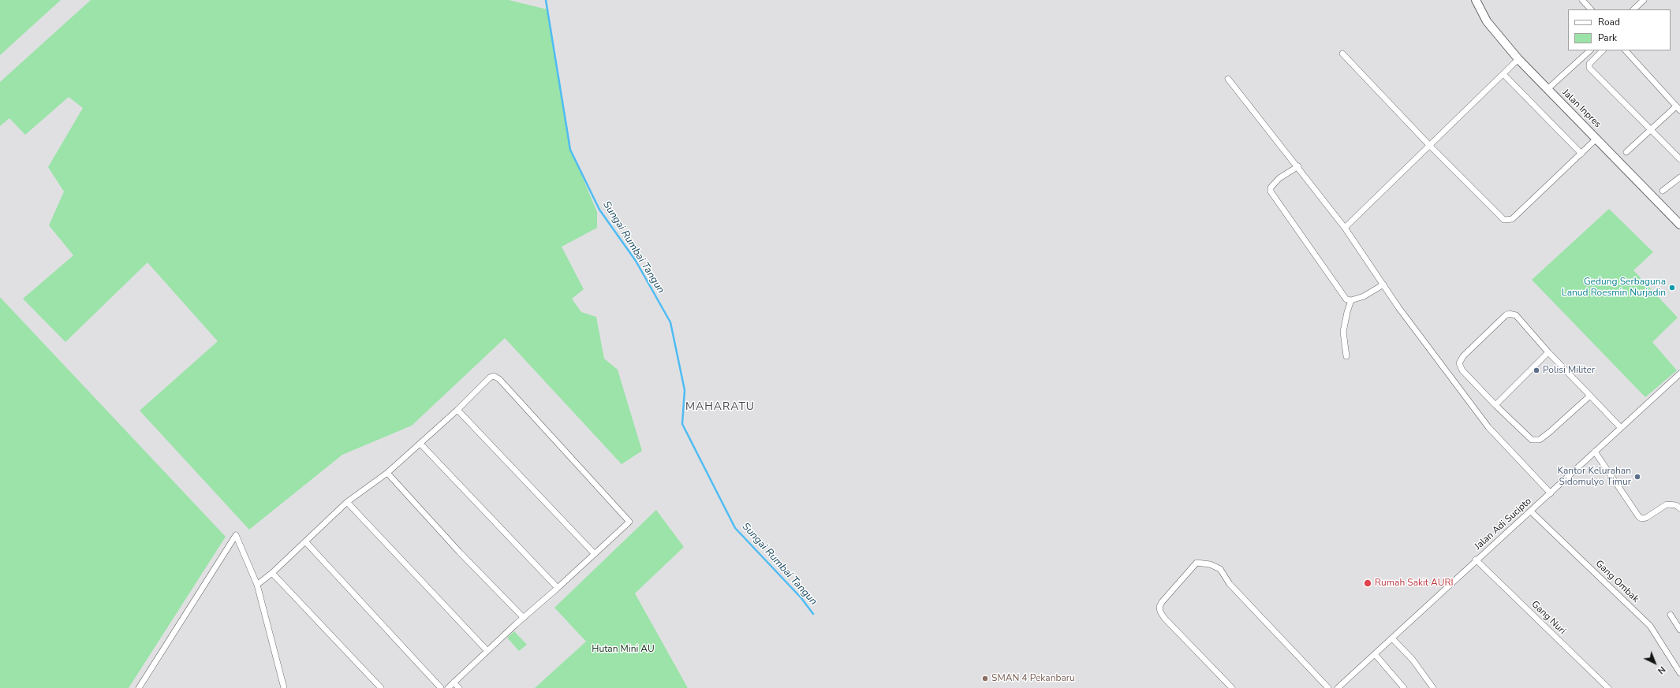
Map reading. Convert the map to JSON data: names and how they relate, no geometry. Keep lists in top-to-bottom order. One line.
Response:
{"streets":{"main road":["Jalan Inpres"],"street":["Jalan Adi Sucipto","Gang Ombak","Gang Nuri"]},"crossings":[["Jalan Adi Sucipto","Gang Ombak"],["Jalan Adi Sucipto","Gang Nuri"]],"districts":["MAHARATU"],"water":["Sungai Rumbai Tangun"],"parks":["Hutan Mini AU"],"places":["Gedung Serbaguna Lanud Roesmin Nurjadin","Polisi Militer","Kantor Kelurahan Sidomulyo Timur","Rumah Sakit AURI","SMAN 4 Pekanbaru"],"legend":["Road","Park"],"north":"bottom right"}
